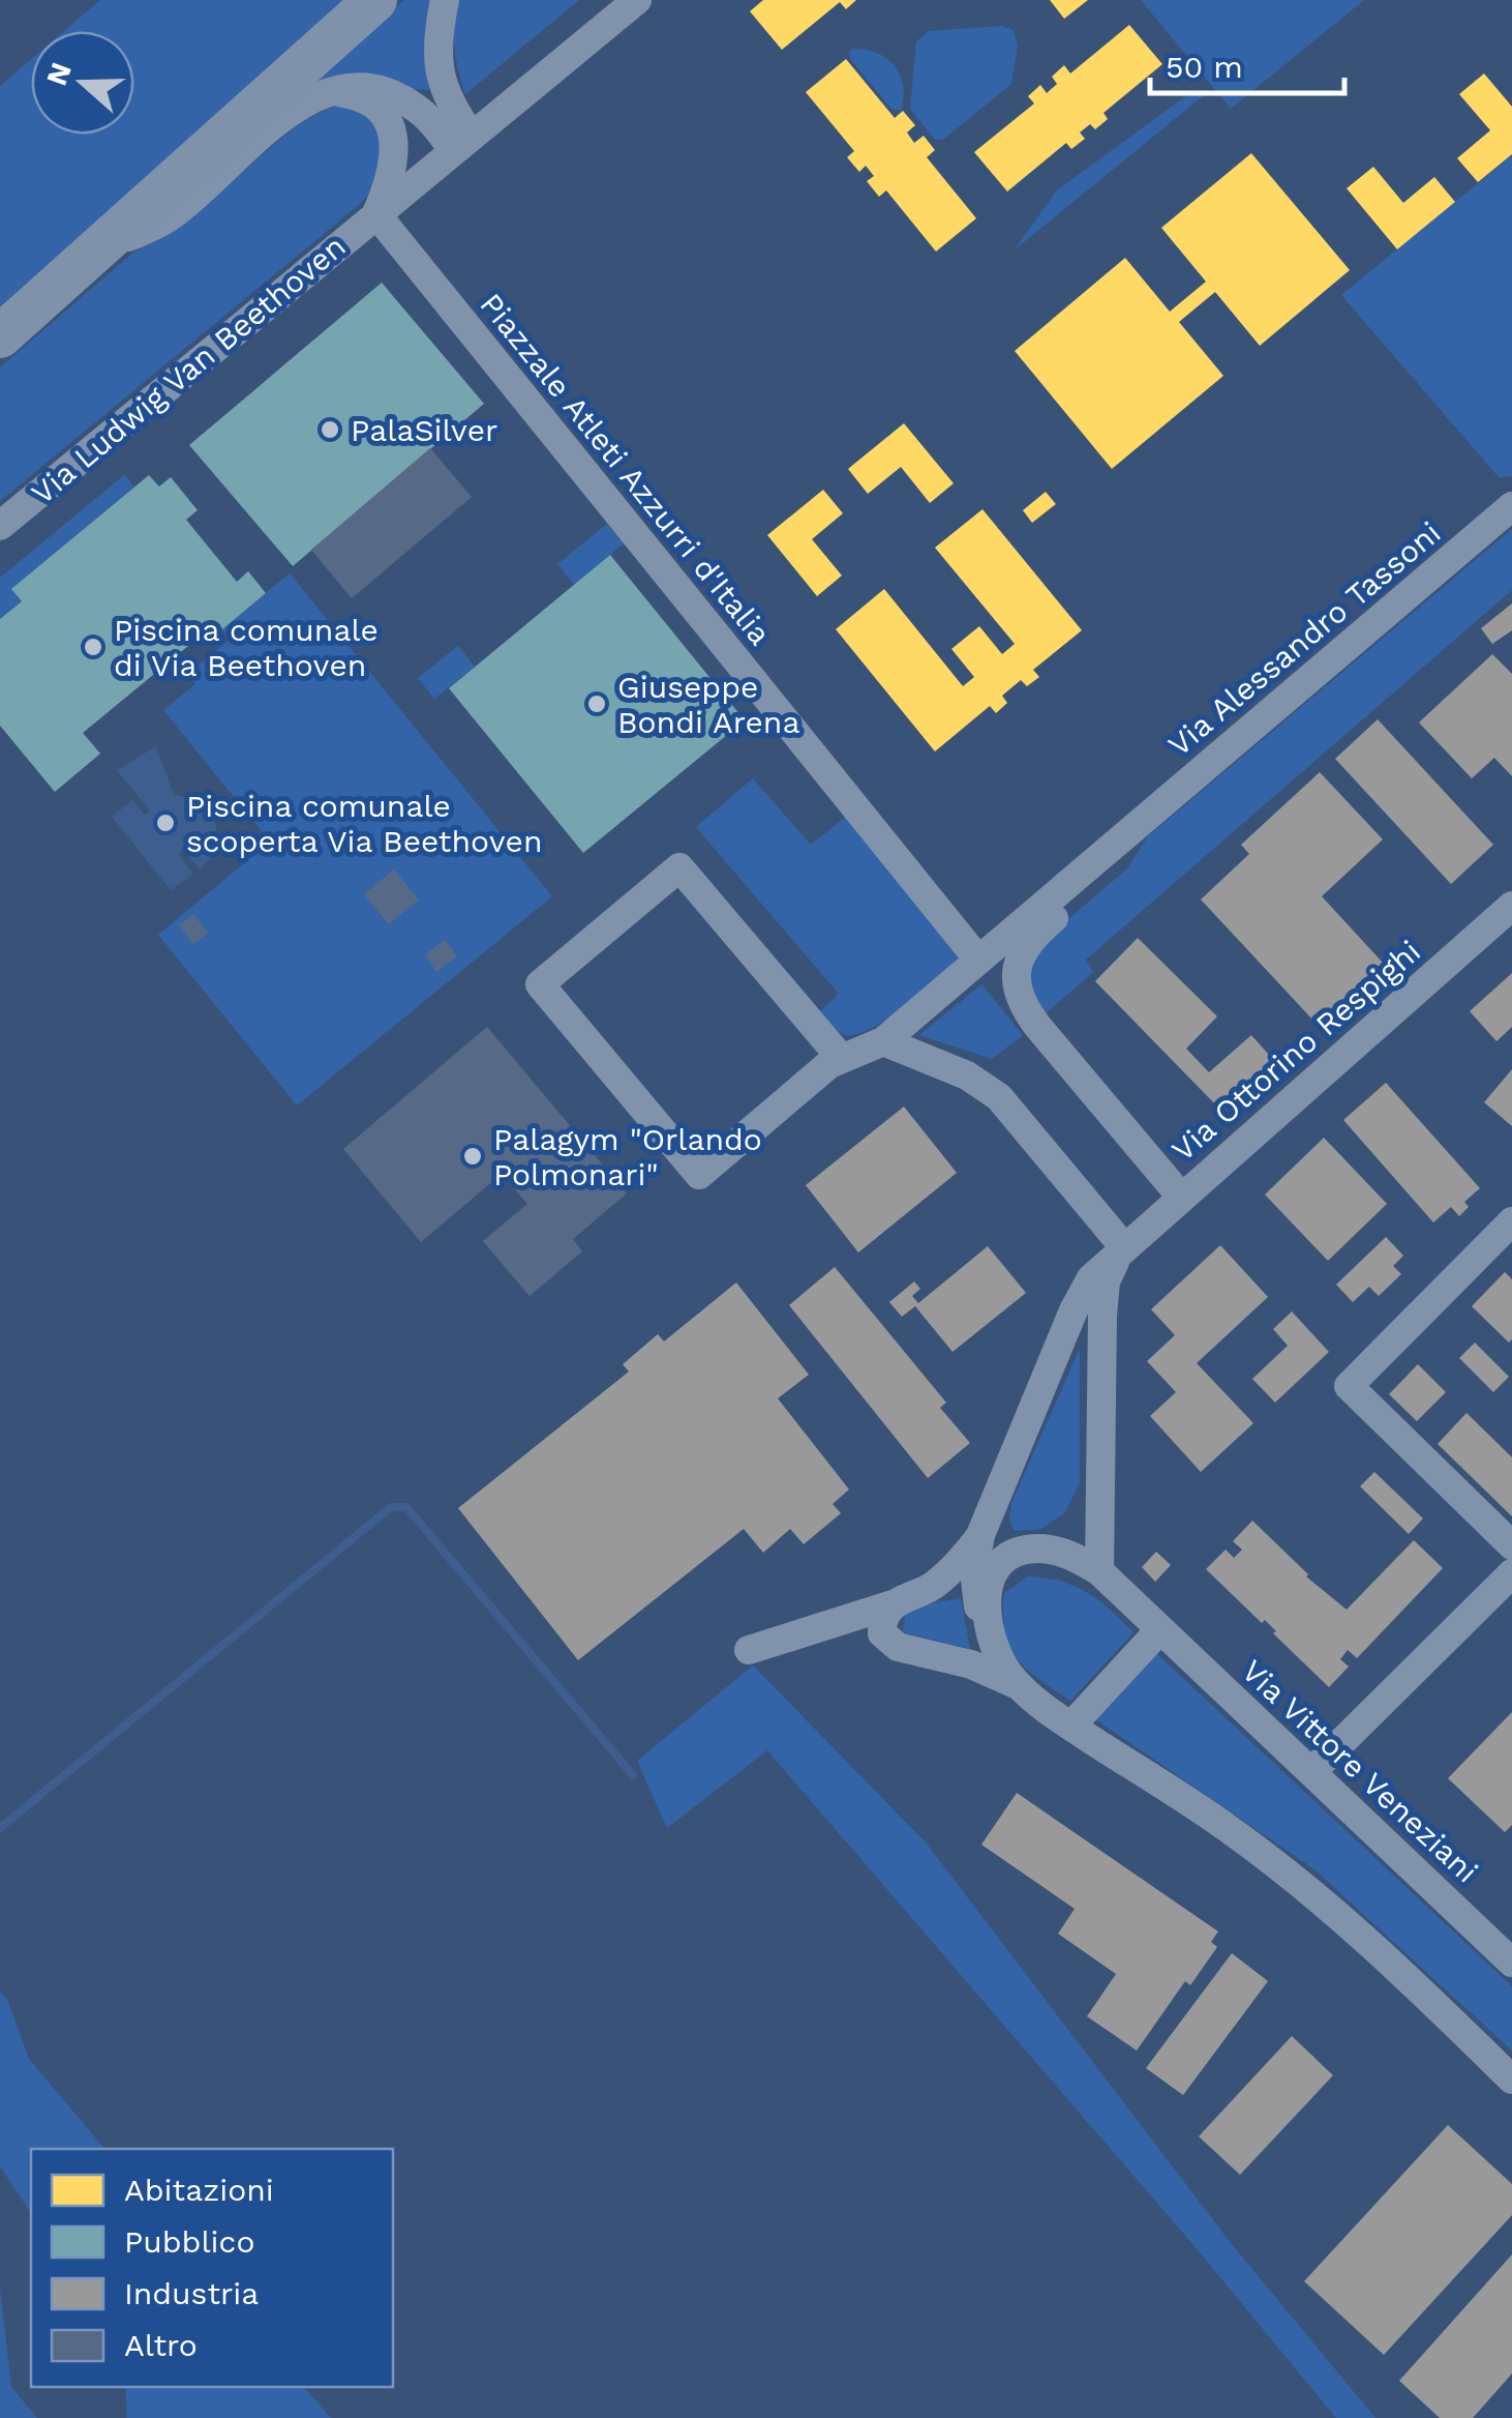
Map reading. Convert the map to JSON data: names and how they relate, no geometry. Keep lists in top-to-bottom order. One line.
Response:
{"streets":{"street":["Via Ludwig Van Beethoven","Piazzale Atleti Azzurri d'Italia","Via Alessandro Tassoni","Via Ottorino Respighi","Via Vittore Veneziani"]},"crossings":[["Via Ludwig Van Beethoven","Piazzale Atleti Azzurri d'Italia"],["Piazzale Atleti Azzurri d'Italia","Via Alessandro Tassoni"],["Via Alessandro Tassoni","Via Ottorino Respighi"],["Via Ottorino Respighi","Via Vittore Veneziani"]],"places":["PalaSilver","Piscina comunale di Via Beethoven","Giuseppe Bondi Arena","Piscina comunale scoperta Via Beethoven","Palagym \"Orlando Polmonari\""],"legend":["Abitazioni","Pubblico","Industria","Altro"],"scale_bar":"50 m","north":"left"}
